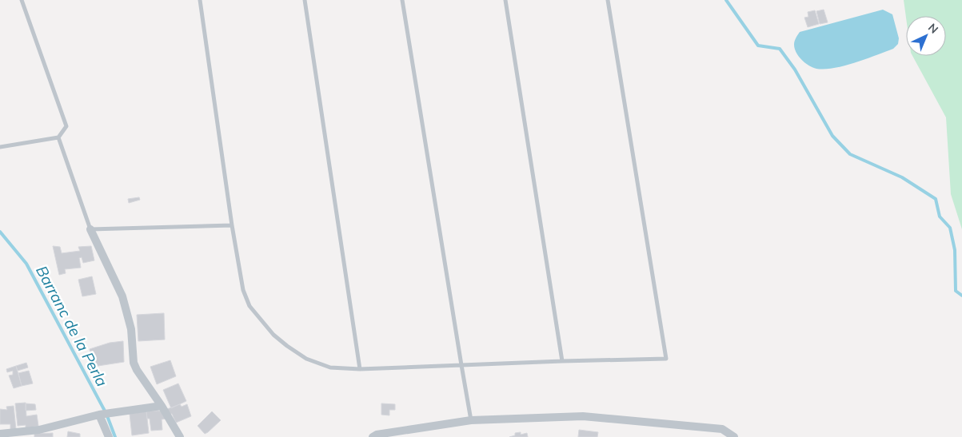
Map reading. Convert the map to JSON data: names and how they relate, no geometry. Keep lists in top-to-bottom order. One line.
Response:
{"water":["Barranc de la Perla"],"north":"top right"}
